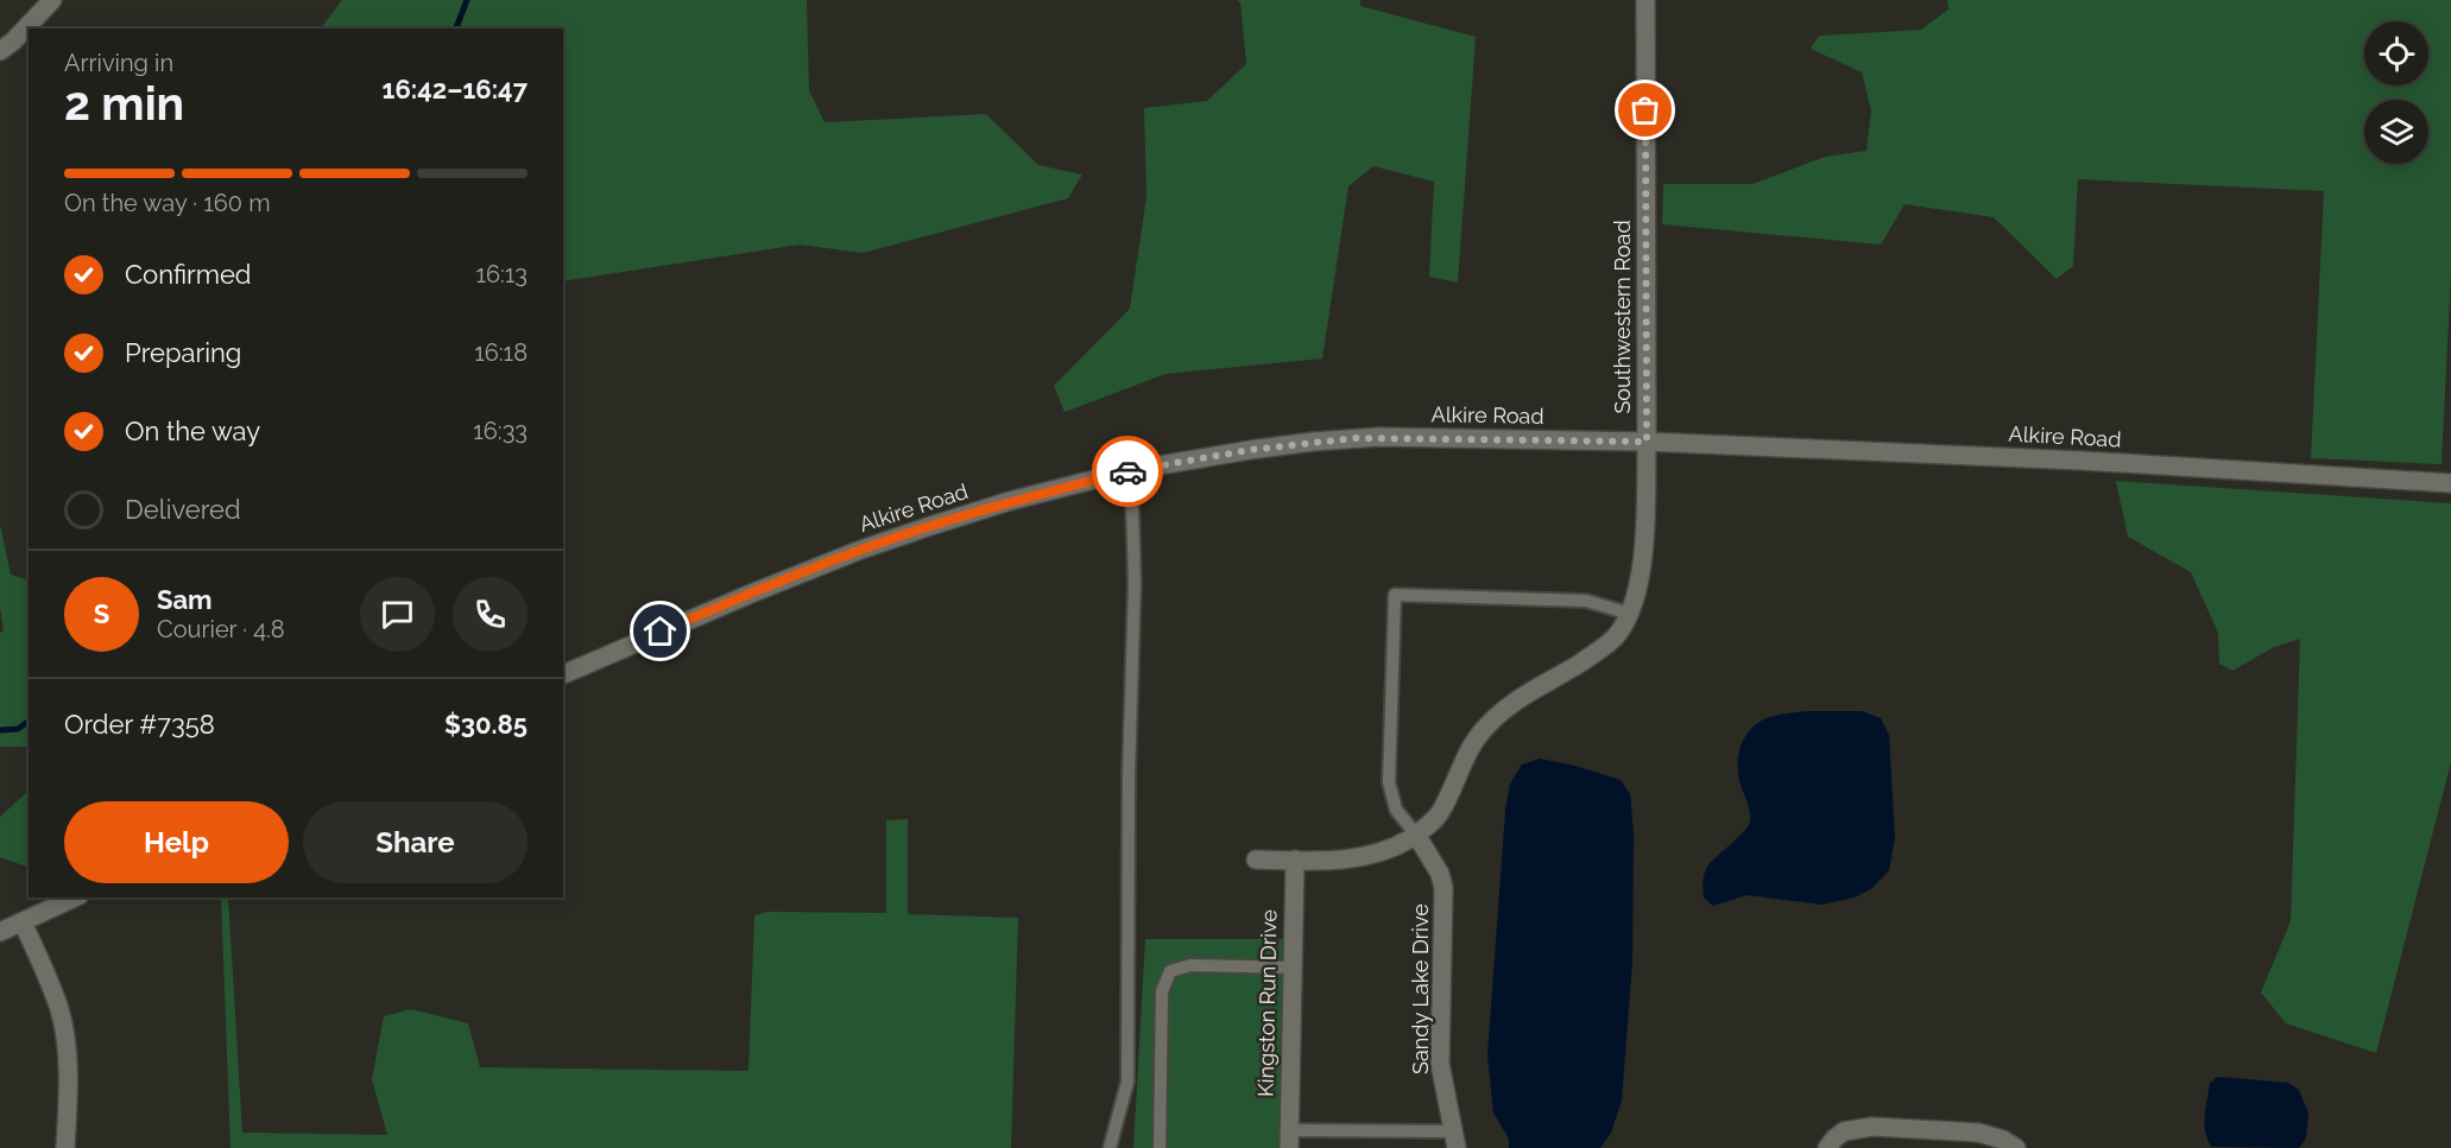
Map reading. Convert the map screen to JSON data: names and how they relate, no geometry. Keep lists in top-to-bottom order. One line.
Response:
{"streets":{"street":["Southwestern Road","Alkire Road","Sandy Lake Drive","Kingston Run Drive"]},"crossings":[["Southwestern Road","Alkire Road"],["Southwestern Road","Sandy Lake Drive"],["Southwestern Road","Kingston Run Drive"]],"page":{"heading":["2 min","Arriving in","16:42–16:47"],"panel":["Sam","Courier · 4.8","Order #7358","$30.85"],"bar":"On the way · 160 m","list":[["Confirmed","16:13"],["Preparing","16:18"],["On the way","16:33"],"Delivered"],"round":"S","buttons":["Help","Share"]}}
